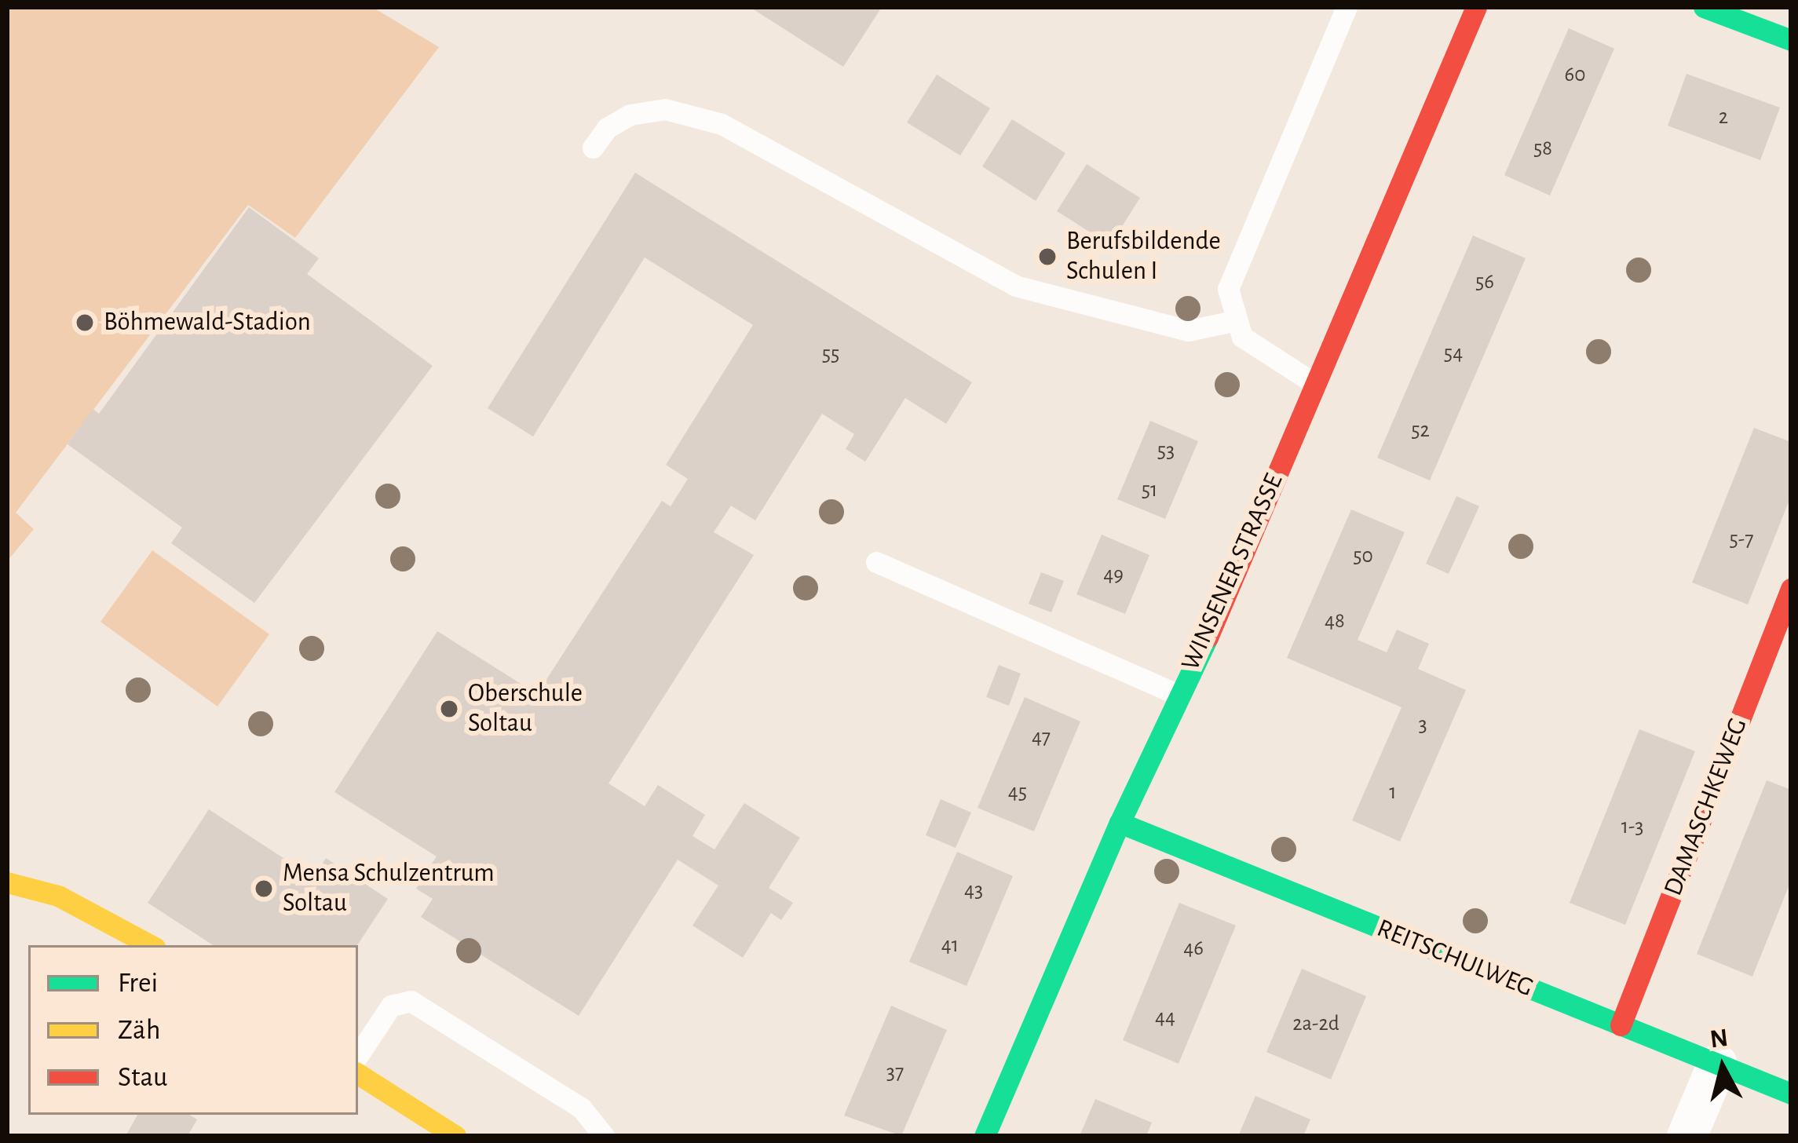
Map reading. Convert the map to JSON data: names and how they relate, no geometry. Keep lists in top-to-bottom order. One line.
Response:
{"streets":{"street":["WINSENER STRASSE","DAMASCHKEWEG","REITSCHULWEG"]},"crossings":[["WINSENER STRASSE","REITSCHULWEG"],["DAMASCHKEWEG","REITSCHULWEG"]],"places":["Berufsbildende Schulen I","Böhmewald-Stadion","Oberschule Soltau","Mensa Schulzentrum Soltau"],"house_numbers":["60","2","58","56","54","55","52","53","51","5-7","50","49","48","3","47","45","1","1-3","43","41","46","44","2a-2d","37"],"legend":["Frei","Zäh","Stau"],"north":"top"}
